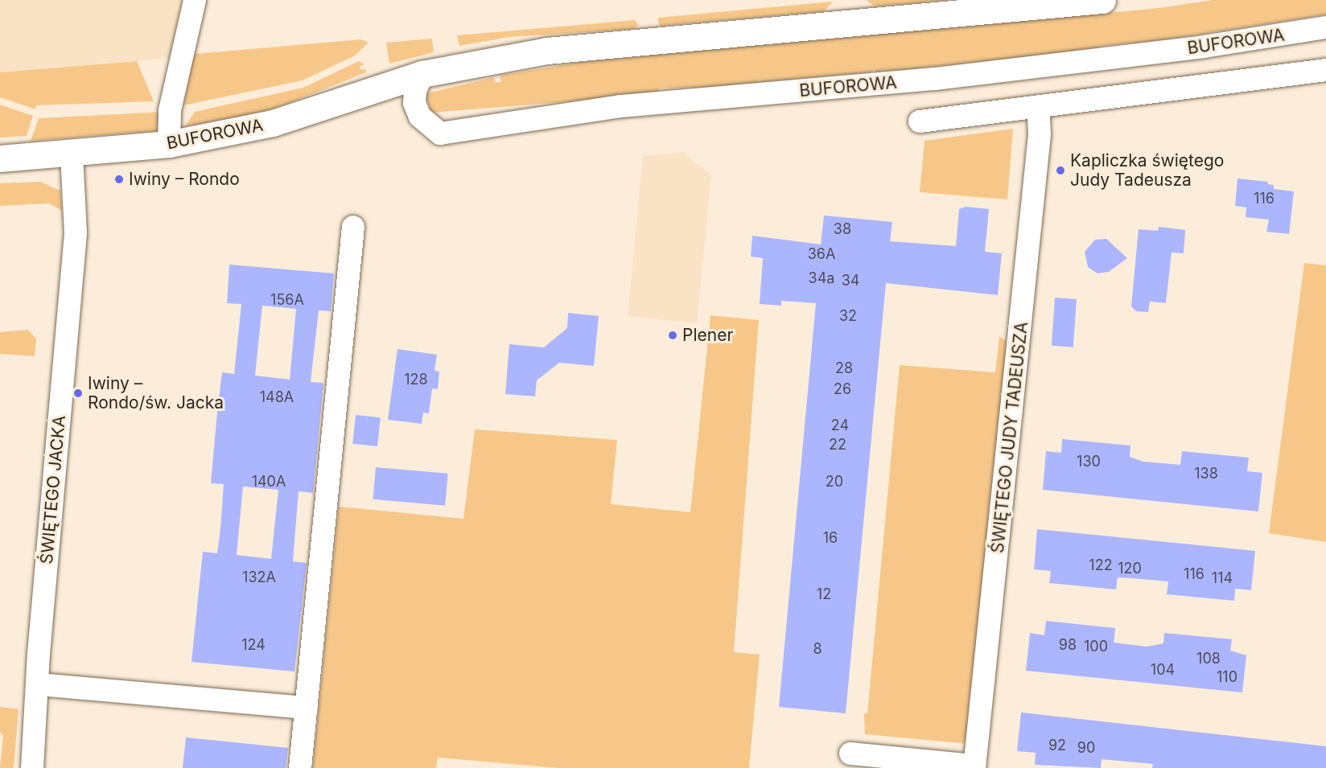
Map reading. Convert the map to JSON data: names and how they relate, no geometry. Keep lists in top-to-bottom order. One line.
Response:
{"streets":{"main road":["BUFOROWA"],"street":["ŚWIĘTEGO JUDY TADEUSZA","ŚWIĘTEGO JACKA"]},"crossings":[["BUFOROWA","ŚWIĘTEGO JACKA"]],"places":["Kapliczka świętego Judy Tadeusza","Iwiny – Rondo","Plener","Iwiny – Rondo/św. Jacka"],"house_numbers":["116","38","36A","34a","34","156A","32","28","128","26","148A","24","22","130","138","140A","20","16","122","120","116","132A","114","12","124","98","100","8","108","104","110","92","90"]}
